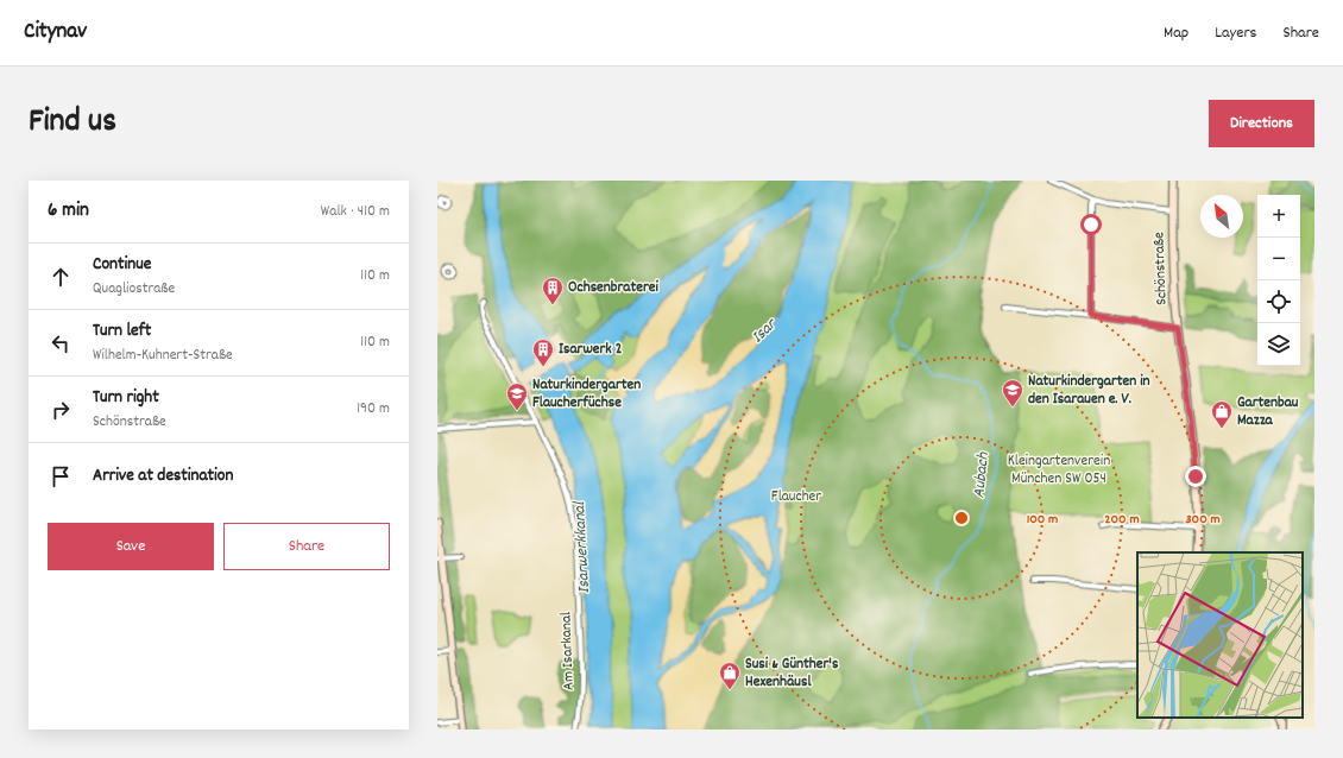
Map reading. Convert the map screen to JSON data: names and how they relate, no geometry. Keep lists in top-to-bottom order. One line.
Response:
{"streets":{"street":["Schönstraße","Am Isarkanal"]},"water":["Isar","Aubach","Isarwerkkanal"],"parks":["Kleingartenverein München SW 054","Flaucher"],"places":{"building":["Ochsenbraterei","Isarwerk 2"],"school or university":["Naturkindergarten in den Isarauen e. V.","Naturkindergarten Flaucherfüchse"],"shop":["Gartenbau Mazza","Susi & Günther's Hexenhäusl"]},"north":"top left","page":{"header":"Citynav","nav":["Map","Layers","Share"],"title":"Find us","buttons":["Directions",["Save","Share"]],"heading":["6 min","Walk · 410 m"],"map_buttons":["+","−"],"list":[["Continue","Quagliostraße","110 m"],["Turn left","Wilhelm-Kuhnert-Straße","110 m"],["Turn right","Schönstraße","190 m"],"Arrive at destination"]},"rings":["100 m","200 m","300 m"]}
